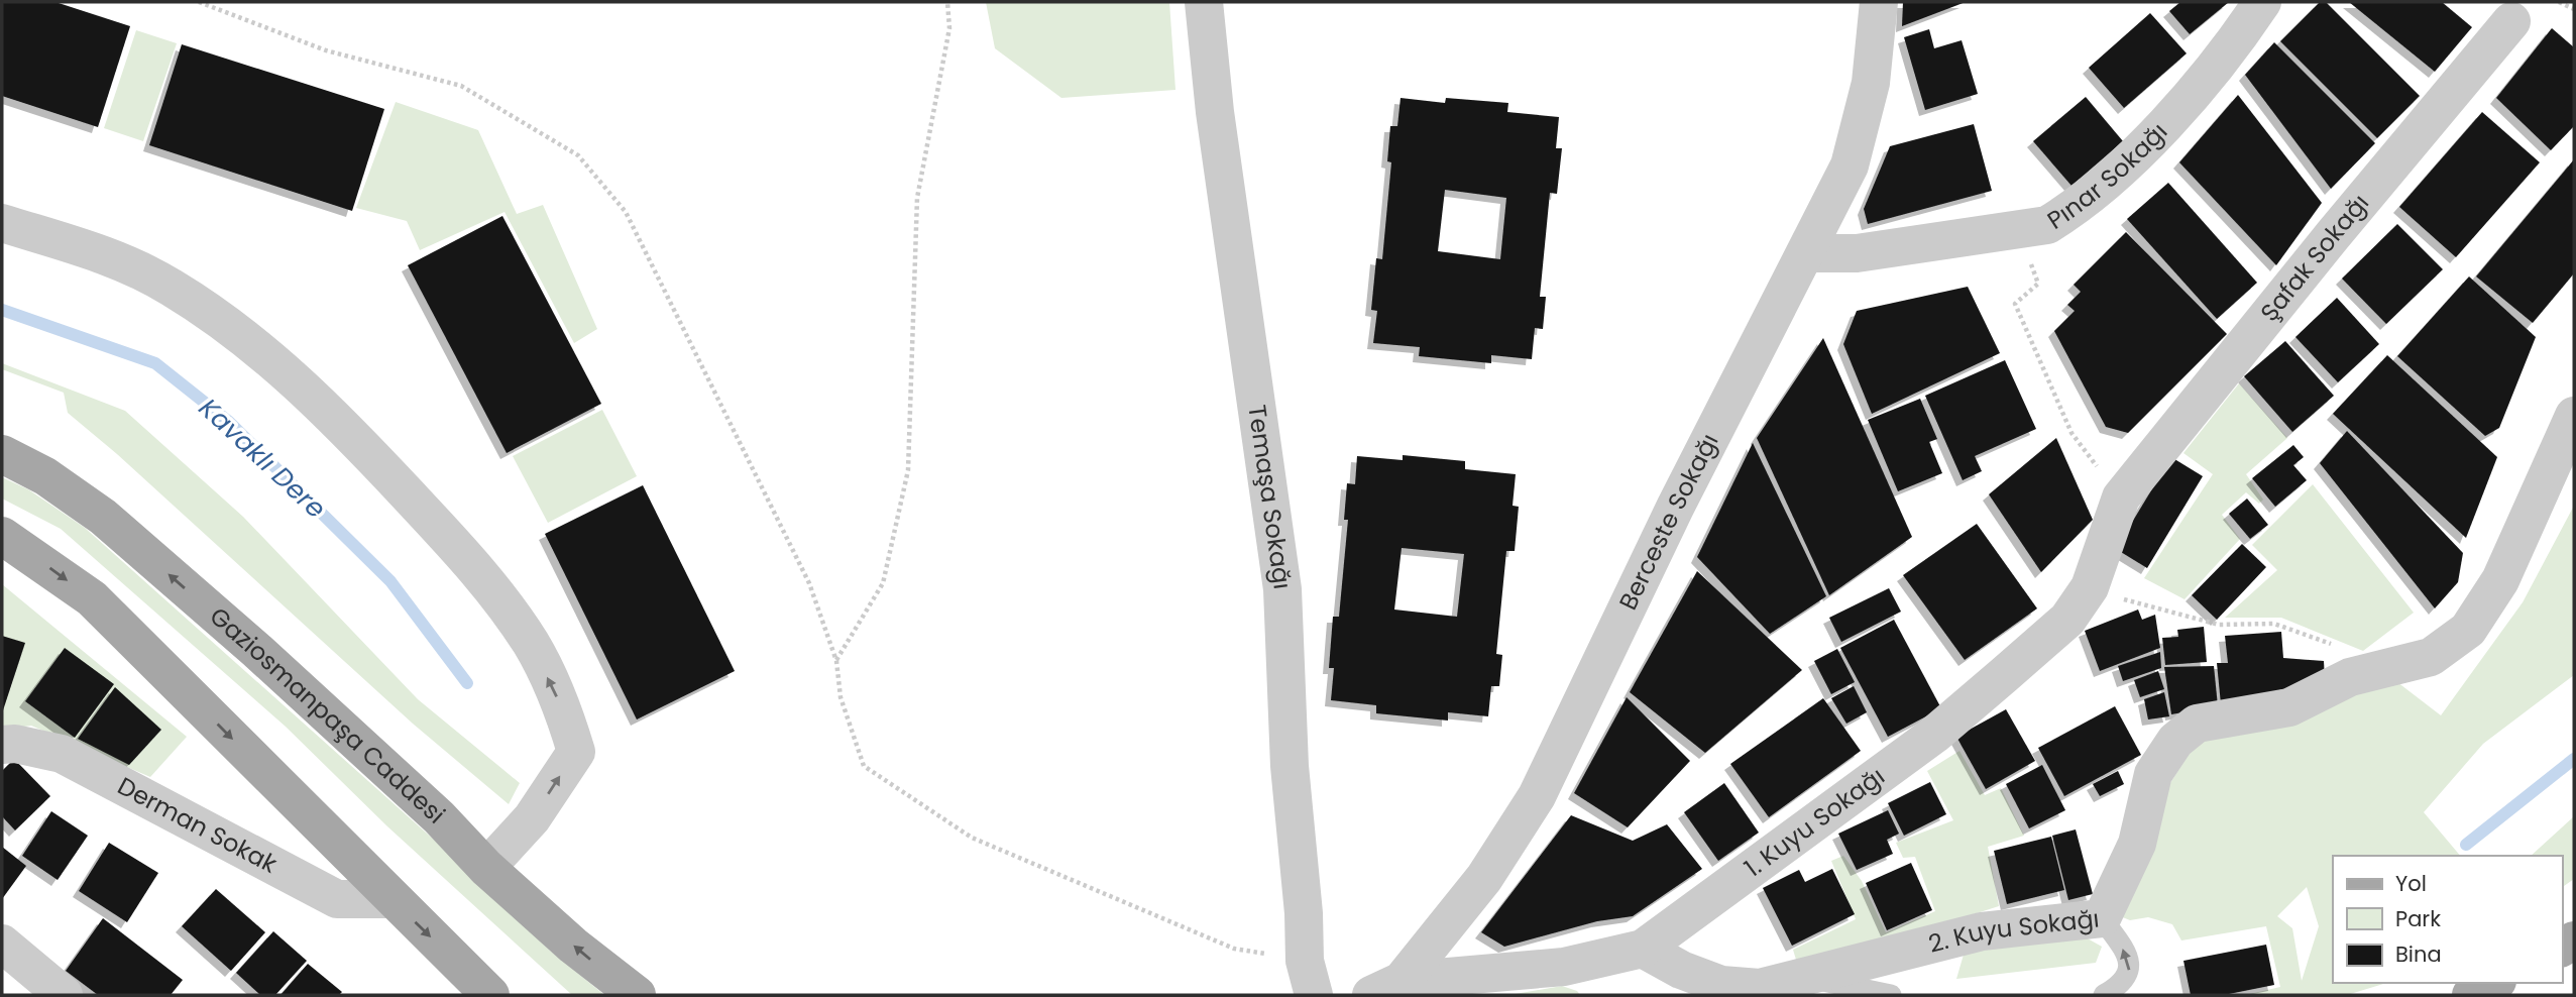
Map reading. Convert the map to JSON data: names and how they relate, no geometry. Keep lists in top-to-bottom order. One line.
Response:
{"streets":{"main road":["Gaziosmanpaşa Caddesi"],"street":["Pınar Sokağı","Şafak Sokağı","Temaşa Sokağı","Berceste Sokağı","1. Kuyu Sokağı","Derman Sokak","2. Kuyu Sokağı"]},"crossings":[["Pınar Sokağı","Berceste Sokağı"],["Şafak Sokağı","1. Kuyu Sokağı"],["Berceste Sokağı","1. Kuyu Sokağı"],["1. Kuyu Sokağı","2. Kuyu Sokağı"]],"water":["Kavaklı Dere"],"legend":["Yol","Park","Bina"]}
